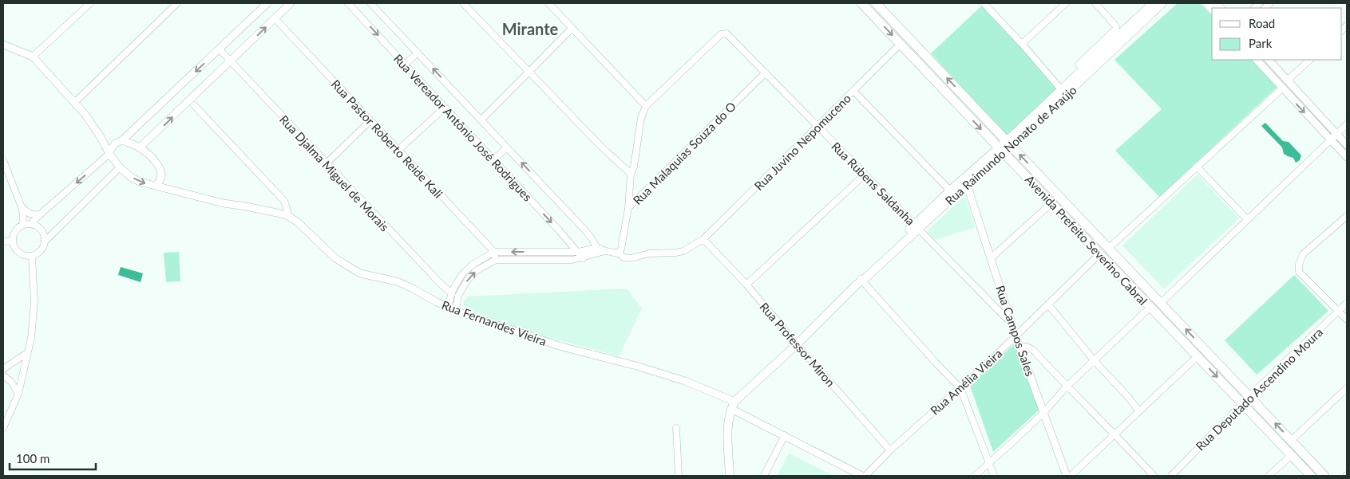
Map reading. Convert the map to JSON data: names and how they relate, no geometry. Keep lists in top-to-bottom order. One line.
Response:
{"streets":{"main road":["Rua Raimundo Nonato de Araújo","Avenida Prefeito Severino Cabral"],"street":["Rua Vereador Antônio José Rodrigues","Rua Pastor Roberto Reide Kali","Rua Juvino Nepomuceno","Rua Malaquias Souza do O","Rua Djalma Miguel de Morais","Rua Rubens Saldanha","Rua Fernandes Vieira","Rua Campos Sales","Rua Professor Miron","Rua Amélia Vieira","Rua Deputado Ascendino Moura"]},"crossings":[["Rua Juvino Nepomuceno","Rua Malaquias Souza do O"],["Rua Juvino Nepomuceno","Rua Rubens Saldanha"],["Rua Juvino Nepomuceno","Avenida Prefeito Severino Cabral"],["Rua Juvino Nepomuceno","Rua Professor Miron"],["Rua Raimundo Nonato de Araújo","Rua Rubens Saldanha"],["Rua Raimundo Nonato de Araújo","Avenida Prefeito Severino Cabral"],["Rua Raimundo Nonato de Araújo","Rua Fernandes Vieira"],["Rua Raimundo Nonato de Araújo","Rua Campos Sales"],["Rua Raimundo Nonato de Araújo","Rua Professor Miron"],["Rua Malaquias Souza do O","Rua Rubens Saldanha"],["Rua Rubens Saldanha","Rua Campos Sales"],["Avenida Prefeito Severino Cabral","Rua Amélia Vieira"],["Avenida Prefeito Severino Cabral","Rua Deputado Ascendino Moura"],["Rua Fernandes Vieira","Rua Amélia Vieira"],["Rua Campos Sales","Rua Amélia Vieira"],["Rua Professor Miron","Rua Amélia Vieira"]],"districts":["Mirante"],"legend":["Road","Park"],"scale_bar":"100 m"}
